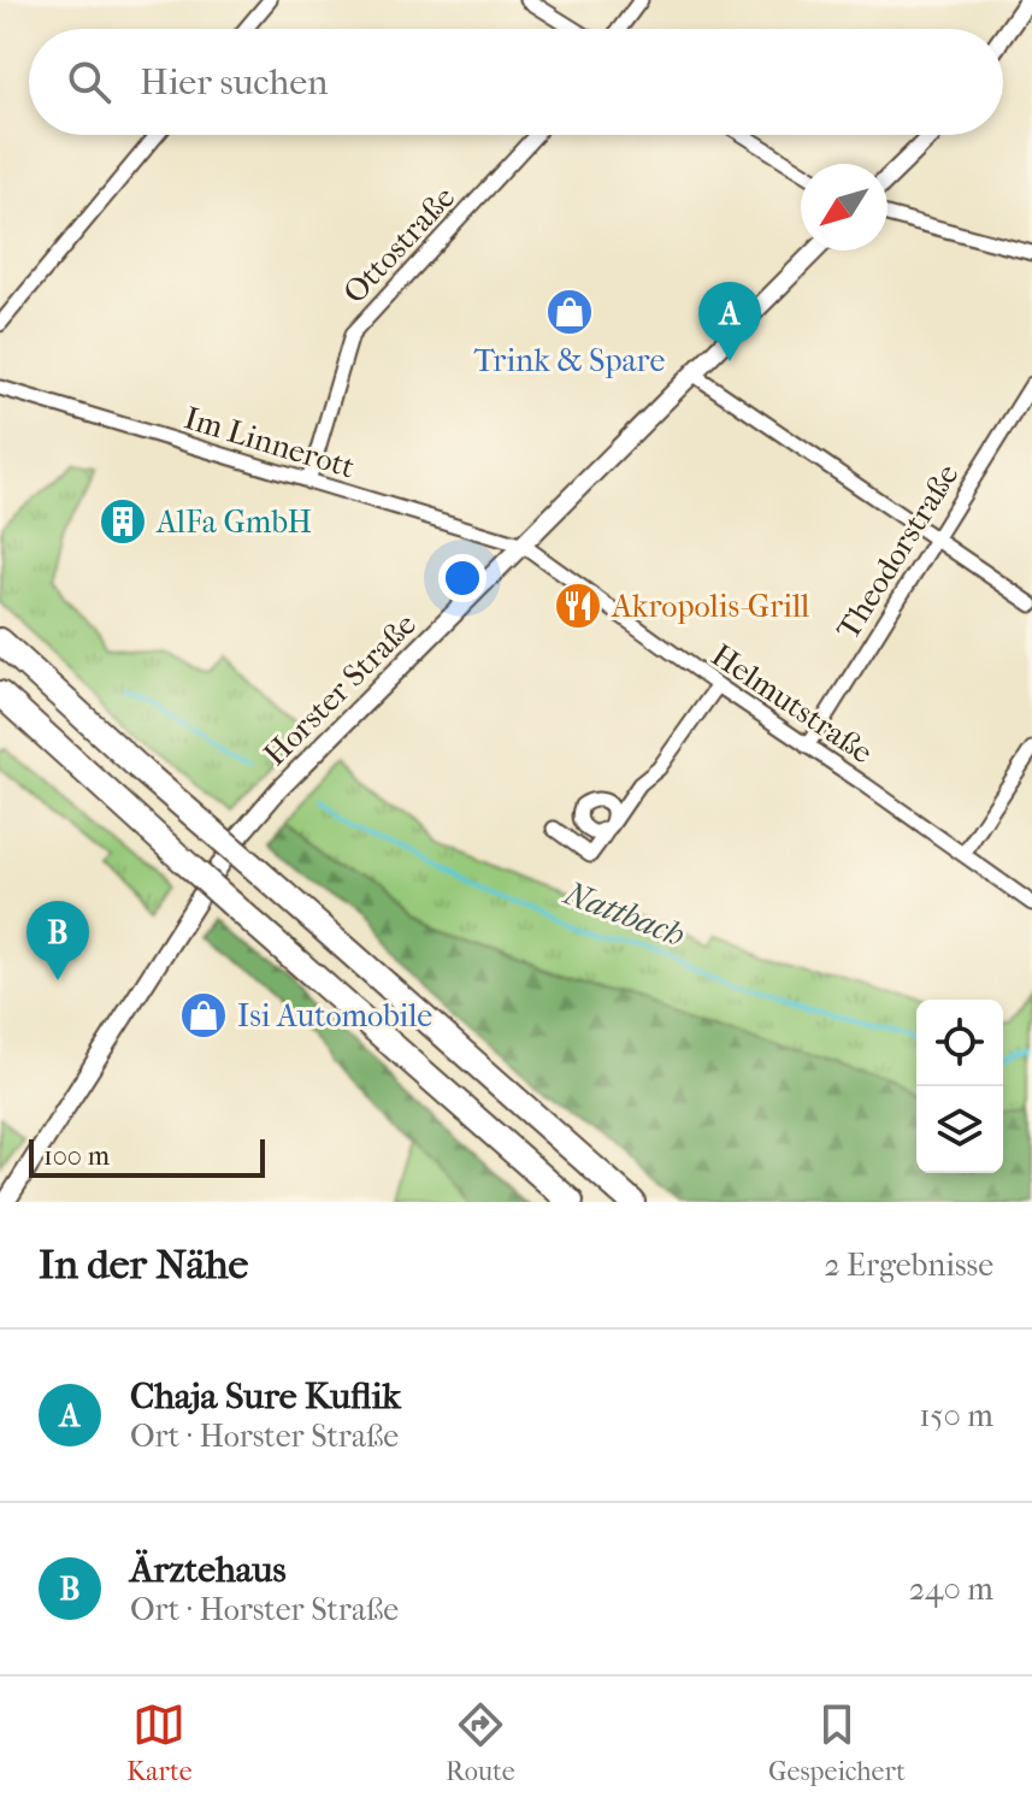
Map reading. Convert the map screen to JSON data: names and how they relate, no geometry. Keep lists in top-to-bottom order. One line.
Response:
{"streets":{"main road":["Horster Straße"],"street":["Ottostraße","Im Linnerott","Theodorstraße","Helmutstraße"]},"crossings":[["Ottostraße","Im Linnerott"],["Im Linnerott","Horster Straße"],["Im Linnerott","Helmutstraße"],["Theodorstraße","Helmutstraße"],["Horster Straße","Helmutstraße"]],"water":["Nattbach"],"places":{"shop":["Trink & Spare","Isi Automobile"],"building":["AlFa GmbH"],"restaurant":["Akropolis-Grill"]},"scale_bar":"100 m","north":"bottom left","page":{"search":"Hier suchen","pins":["A","B"],"scale":"100 m","heading":["In der Nähe","2 Ergebnisse"],"list":[{"mark":"A","name":"Chaja Sure Kuflik","note":"Ort · Horster Straße","value":"150 m"},{"mark":"B","name":"Ärztehaus","note":"Ort · Horster Straße","value":"240 m"}],"nav":["Karte","Route","Gespeichert"]}}
